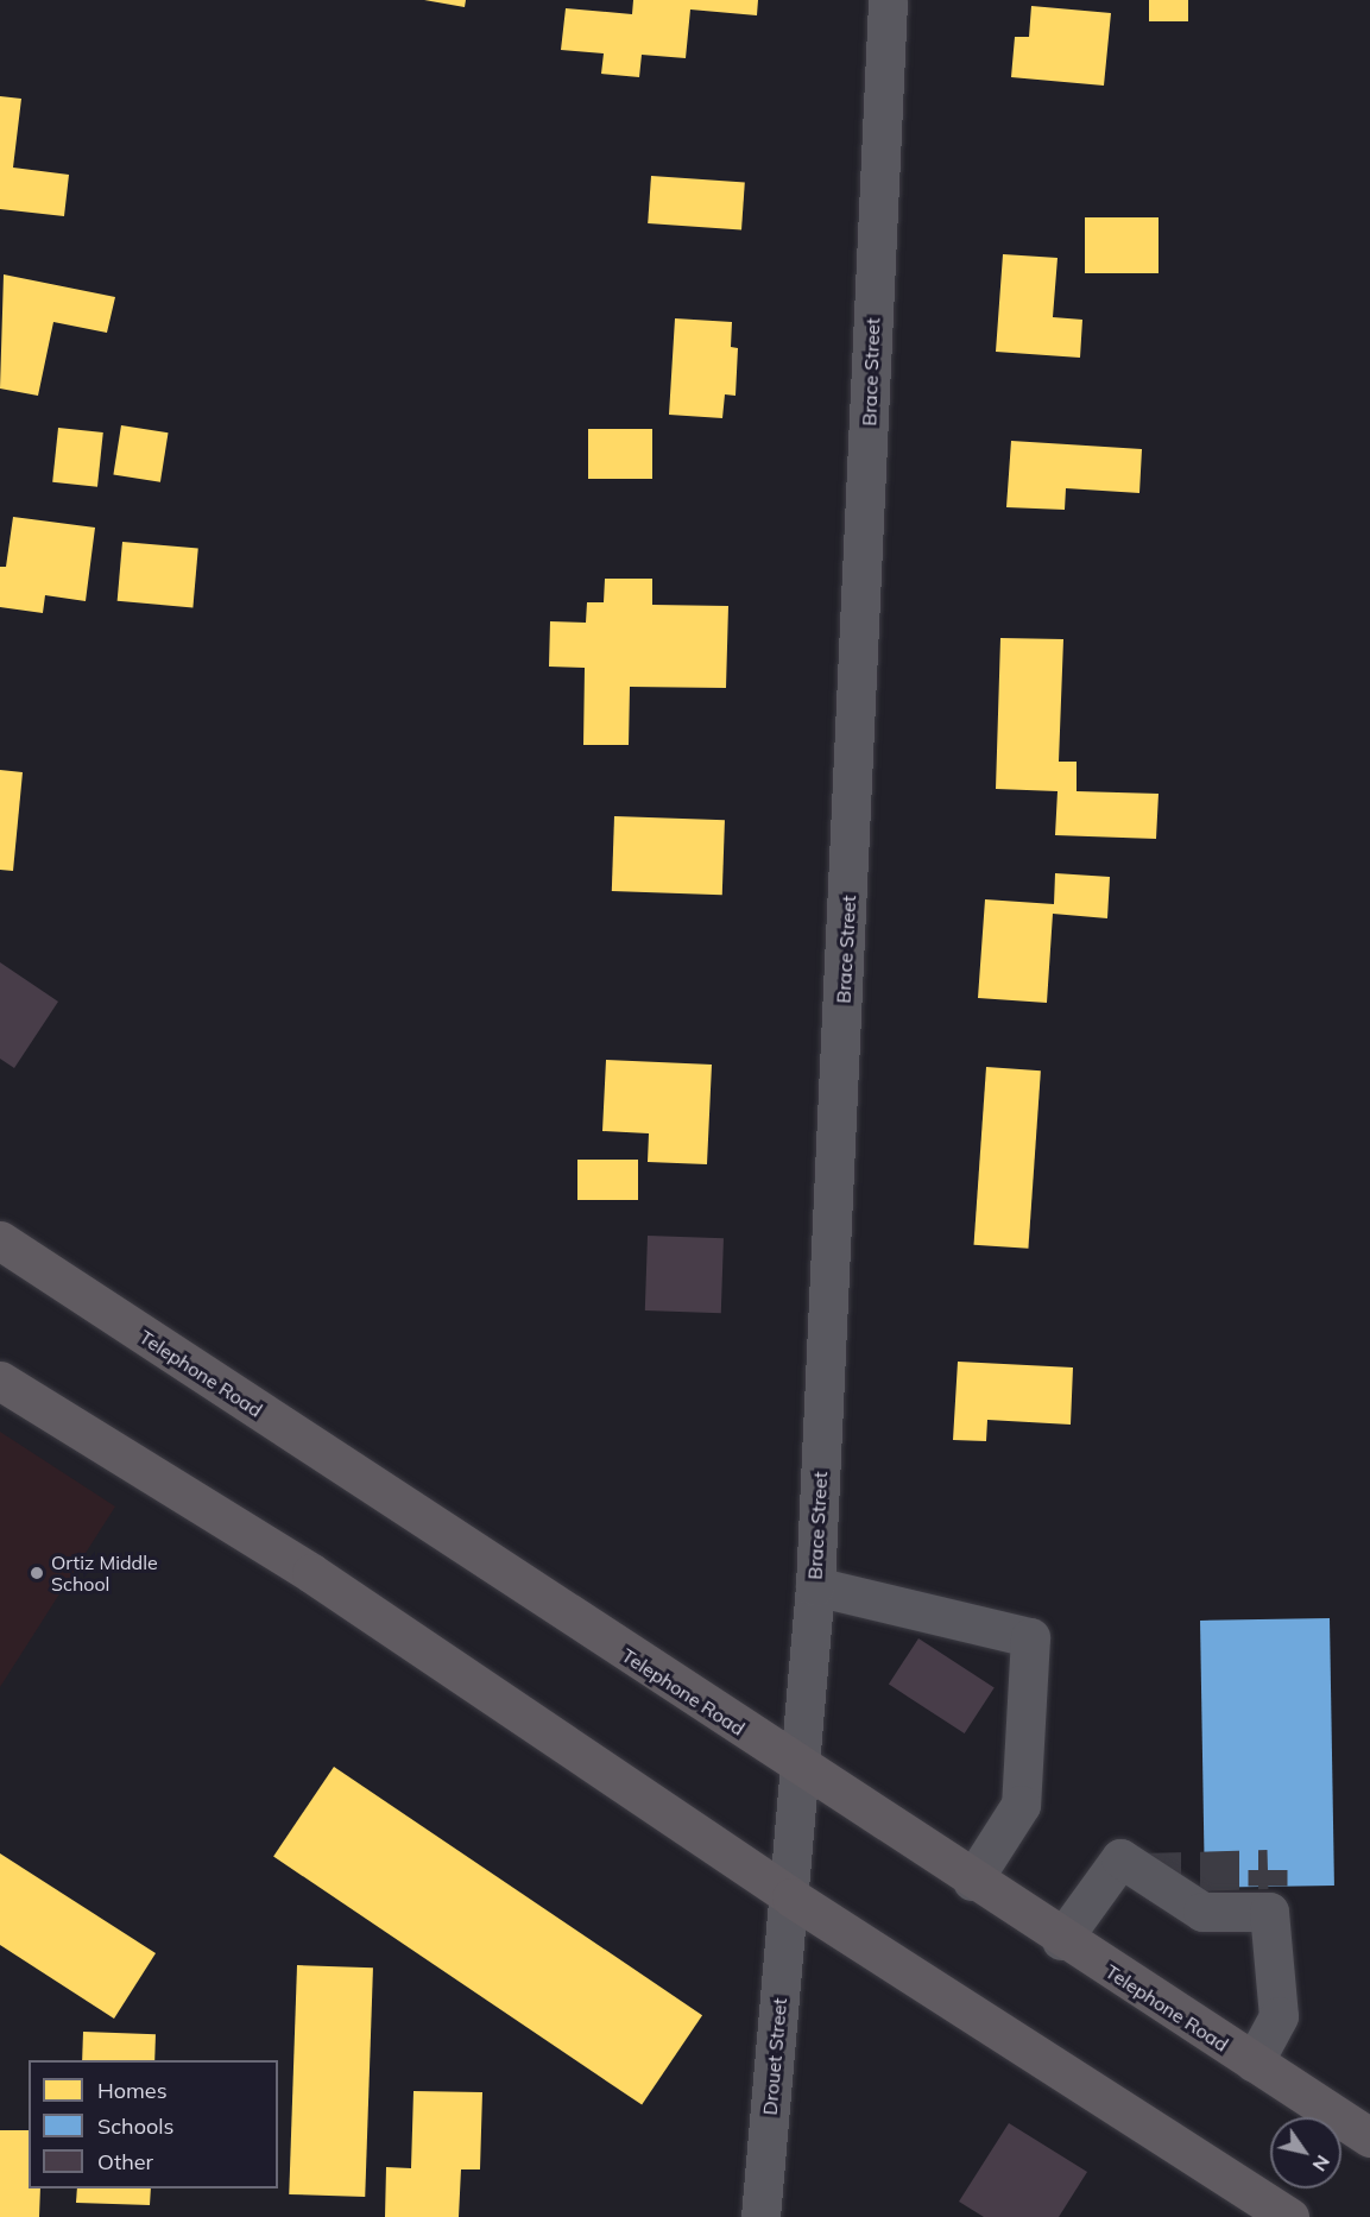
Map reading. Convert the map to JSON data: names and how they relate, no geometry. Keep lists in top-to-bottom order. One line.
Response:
{"streets":{"main road":["Telephone Road"],"street":["Brace Street","Drouet Street"]},"crossings":[["Brace Street","Telephone Road"],["Brace Street","Drouet Street"]],"places":["Ortiz Middle School"],"legend":["Homes","Schools","Other"],"north":"bottom right"}
